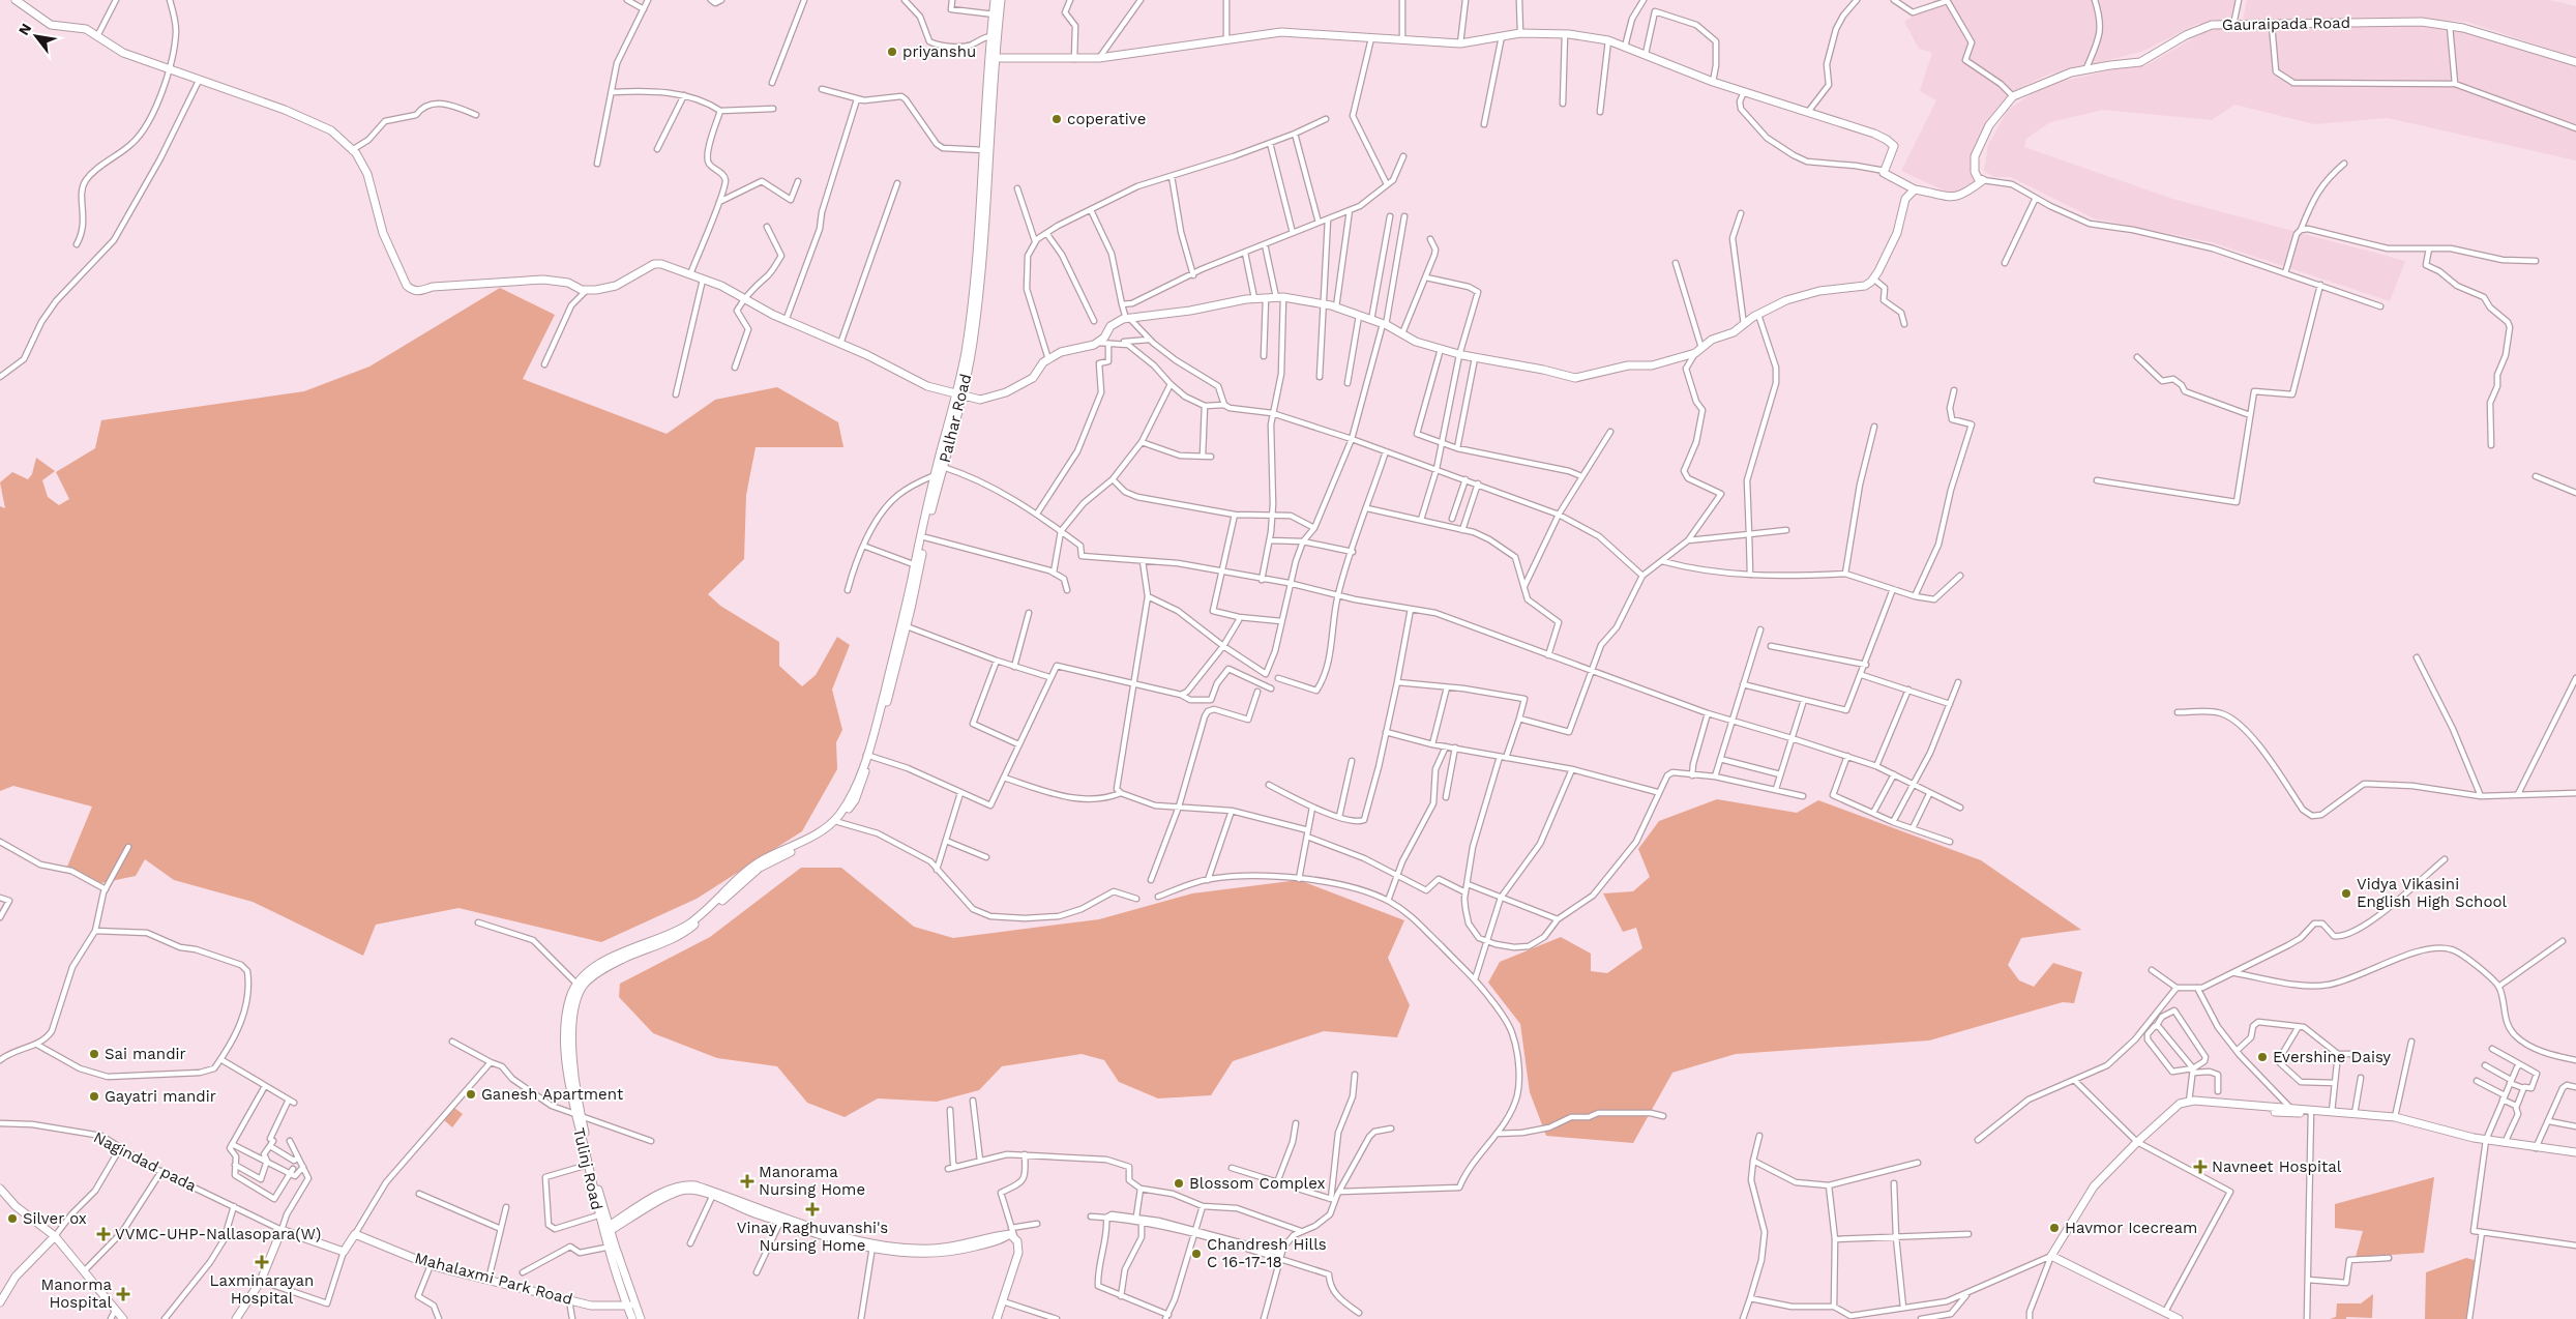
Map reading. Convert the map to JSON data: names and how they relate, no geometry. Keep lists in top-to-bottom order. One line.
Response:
{"streets":{"street":["Gauraipada Road","Palhar Road","Nagindad pada","Tulinj Road","Mahalaxmi Park Road"]},"crossings":[["Tulinj Road","Mahalaxmi Park Road"]],"places":{"other":["priyanshu","coperative","Vidya Vikasini English High School","Sai mandir","Evershine Daisy","Ganesh Apartment","Gayatri mandir","Blossom Complex","Silver ox","Havmor Icecream","Chandresh Hills C 16-17-18"],"health":["Navneet Hospital","Manorama Nursing Home","Vinay Raghuvanshi's Nursing Home","VVMC-UHP-Nallasopara(W)","Laxminarayan Hospital","Manorma Hospital"]},"north":"top left"}
